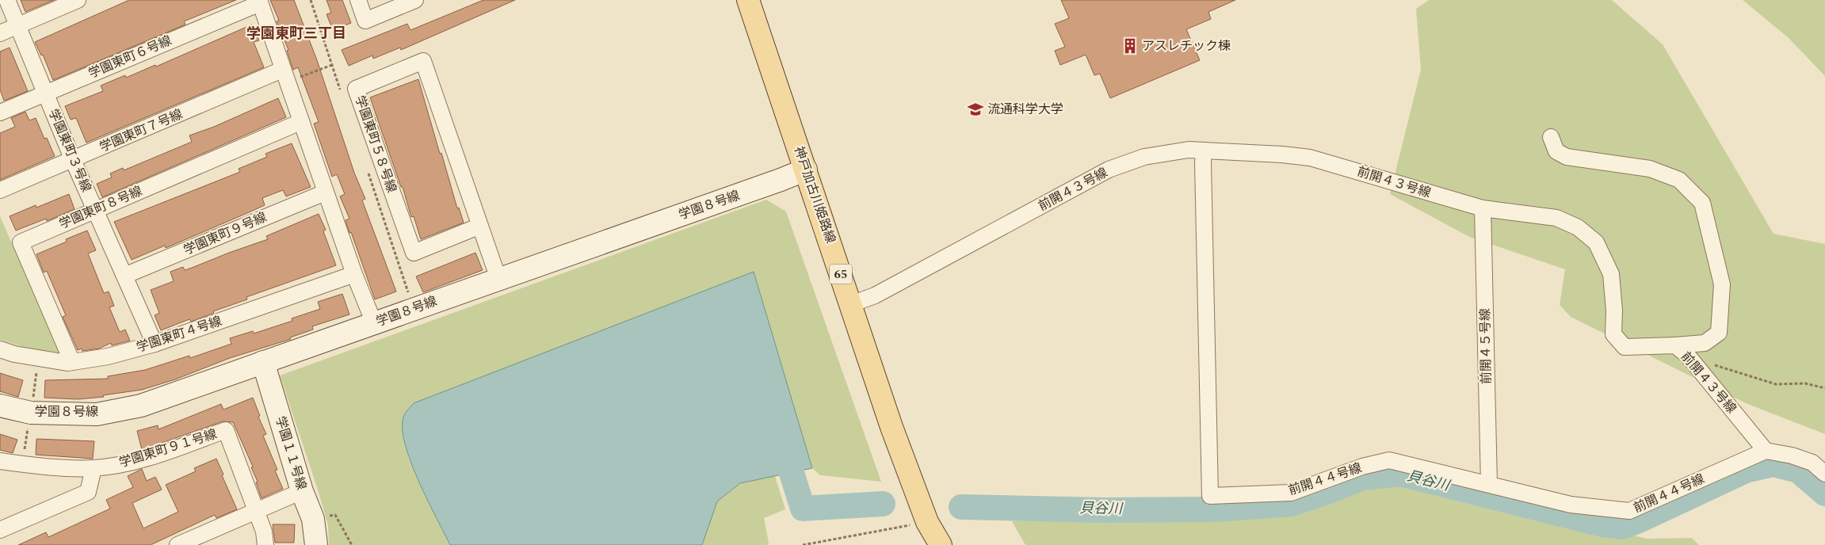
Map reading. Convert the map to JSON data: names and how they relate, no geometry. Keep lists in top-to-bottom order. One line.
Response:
{"streets":{"main road":["神戸加古川姫路線","65"],"street":["学園東町６号線","学園東町７号線","学園東町５８号線","学園東町３号線","前開４３号線","学園８号線","学園東町８号線","学園東町９号線","学園東町４号線","前開４５号線","学園東町９１号線","学園１１号線","前開４４号線"]},"crossings":[["学園東町６号線","学園東町３号線"],["学園東町７号線","学園東町３号線"],["学園東町５８号線","学園８号線"],["学園東町３号線","学園東町８号線"],["学園東町３号線","学園東町９号線"],["学園東町３号線","学園東町４号線"],["前開４３号線","神戸加古川姫路線"],["前開４３号線","前開４５号線"],["前開４３号線","前開４４号線"],["神戸加古川姫路線","学園８号線"],["学園８号線","学園１１号線"],["学園東町８号線","学園東町４号線"],["前開４５号線","前開４４号線"]],"districts":["学園東町三丁目"],"water":["貝谷川"],"places":{"building":["アスレチック棟"],"school or university":["流通科学大学"]}}
